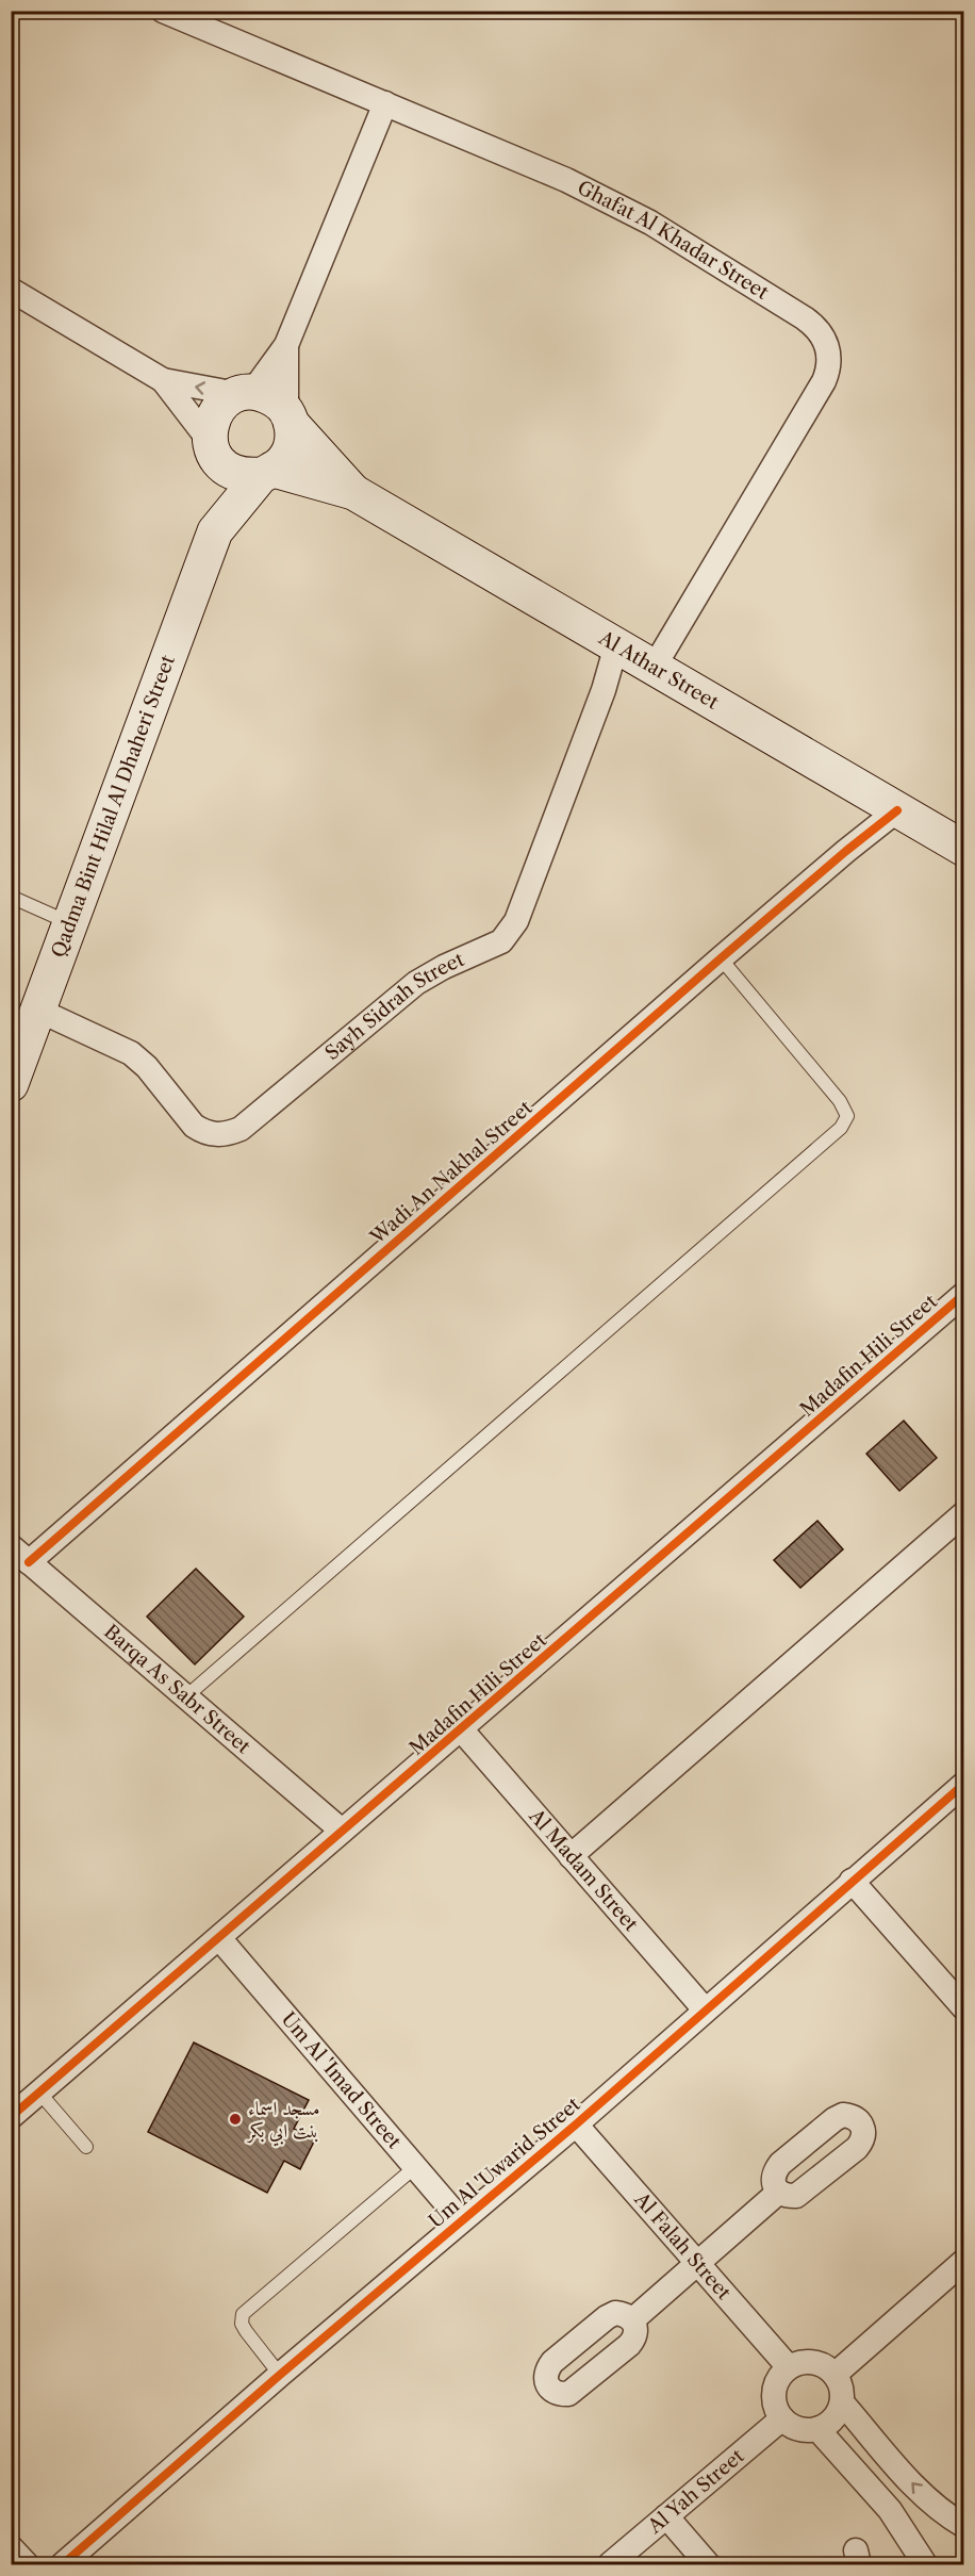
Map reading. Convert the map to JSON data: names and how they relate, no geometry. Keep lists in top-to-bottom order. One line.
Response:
{"streets":{"street":["Ghafat Al Khadar Street","Al Athar Street","Qadma Bint Hilal Al Dhaheri Street","Sayh Sidrah Street","Wadi An Nakhal Street","Madafin Hili Street","Barqa As Sabr Street","Al Madam Street","Um Al 'Imad Street","Um Al 'Uwarid Street","Al Falah Street","Al Yah Street"]},"crossings":[["Ghafat Al Khadar Street","Al Athar Street"],["Al Athar Street","Qadma Bint Hilal Al Dhaheri Street"],["Al Athar Street","Sayh Sidrah Street"],["Al Athar Street","Wadi An Nakhal Street"],["Qadma Bint Hilal Al Dhaheri Street","Sayh Sidrah Street"],["Wadi An Nakhal Street","Barqa As Sabr Street"],["Madafin Hili Street","Barqa As Sabr Street"],["Madafin Hili Street","Al Madam Street"],["Madafin Hili Street","Um Al 'Imad Street"],["Al Madam Street","Um Al 'Uwarid Street"],["Um Al 'Imad Street","Um Al 'Uwarid Street"],["Um Al 'Uwarid Street","Al Falah Street"],["Al Falah Street","Al Yah Street"]],"places":["مسجد اسماء بنت ابي بكر"]}
